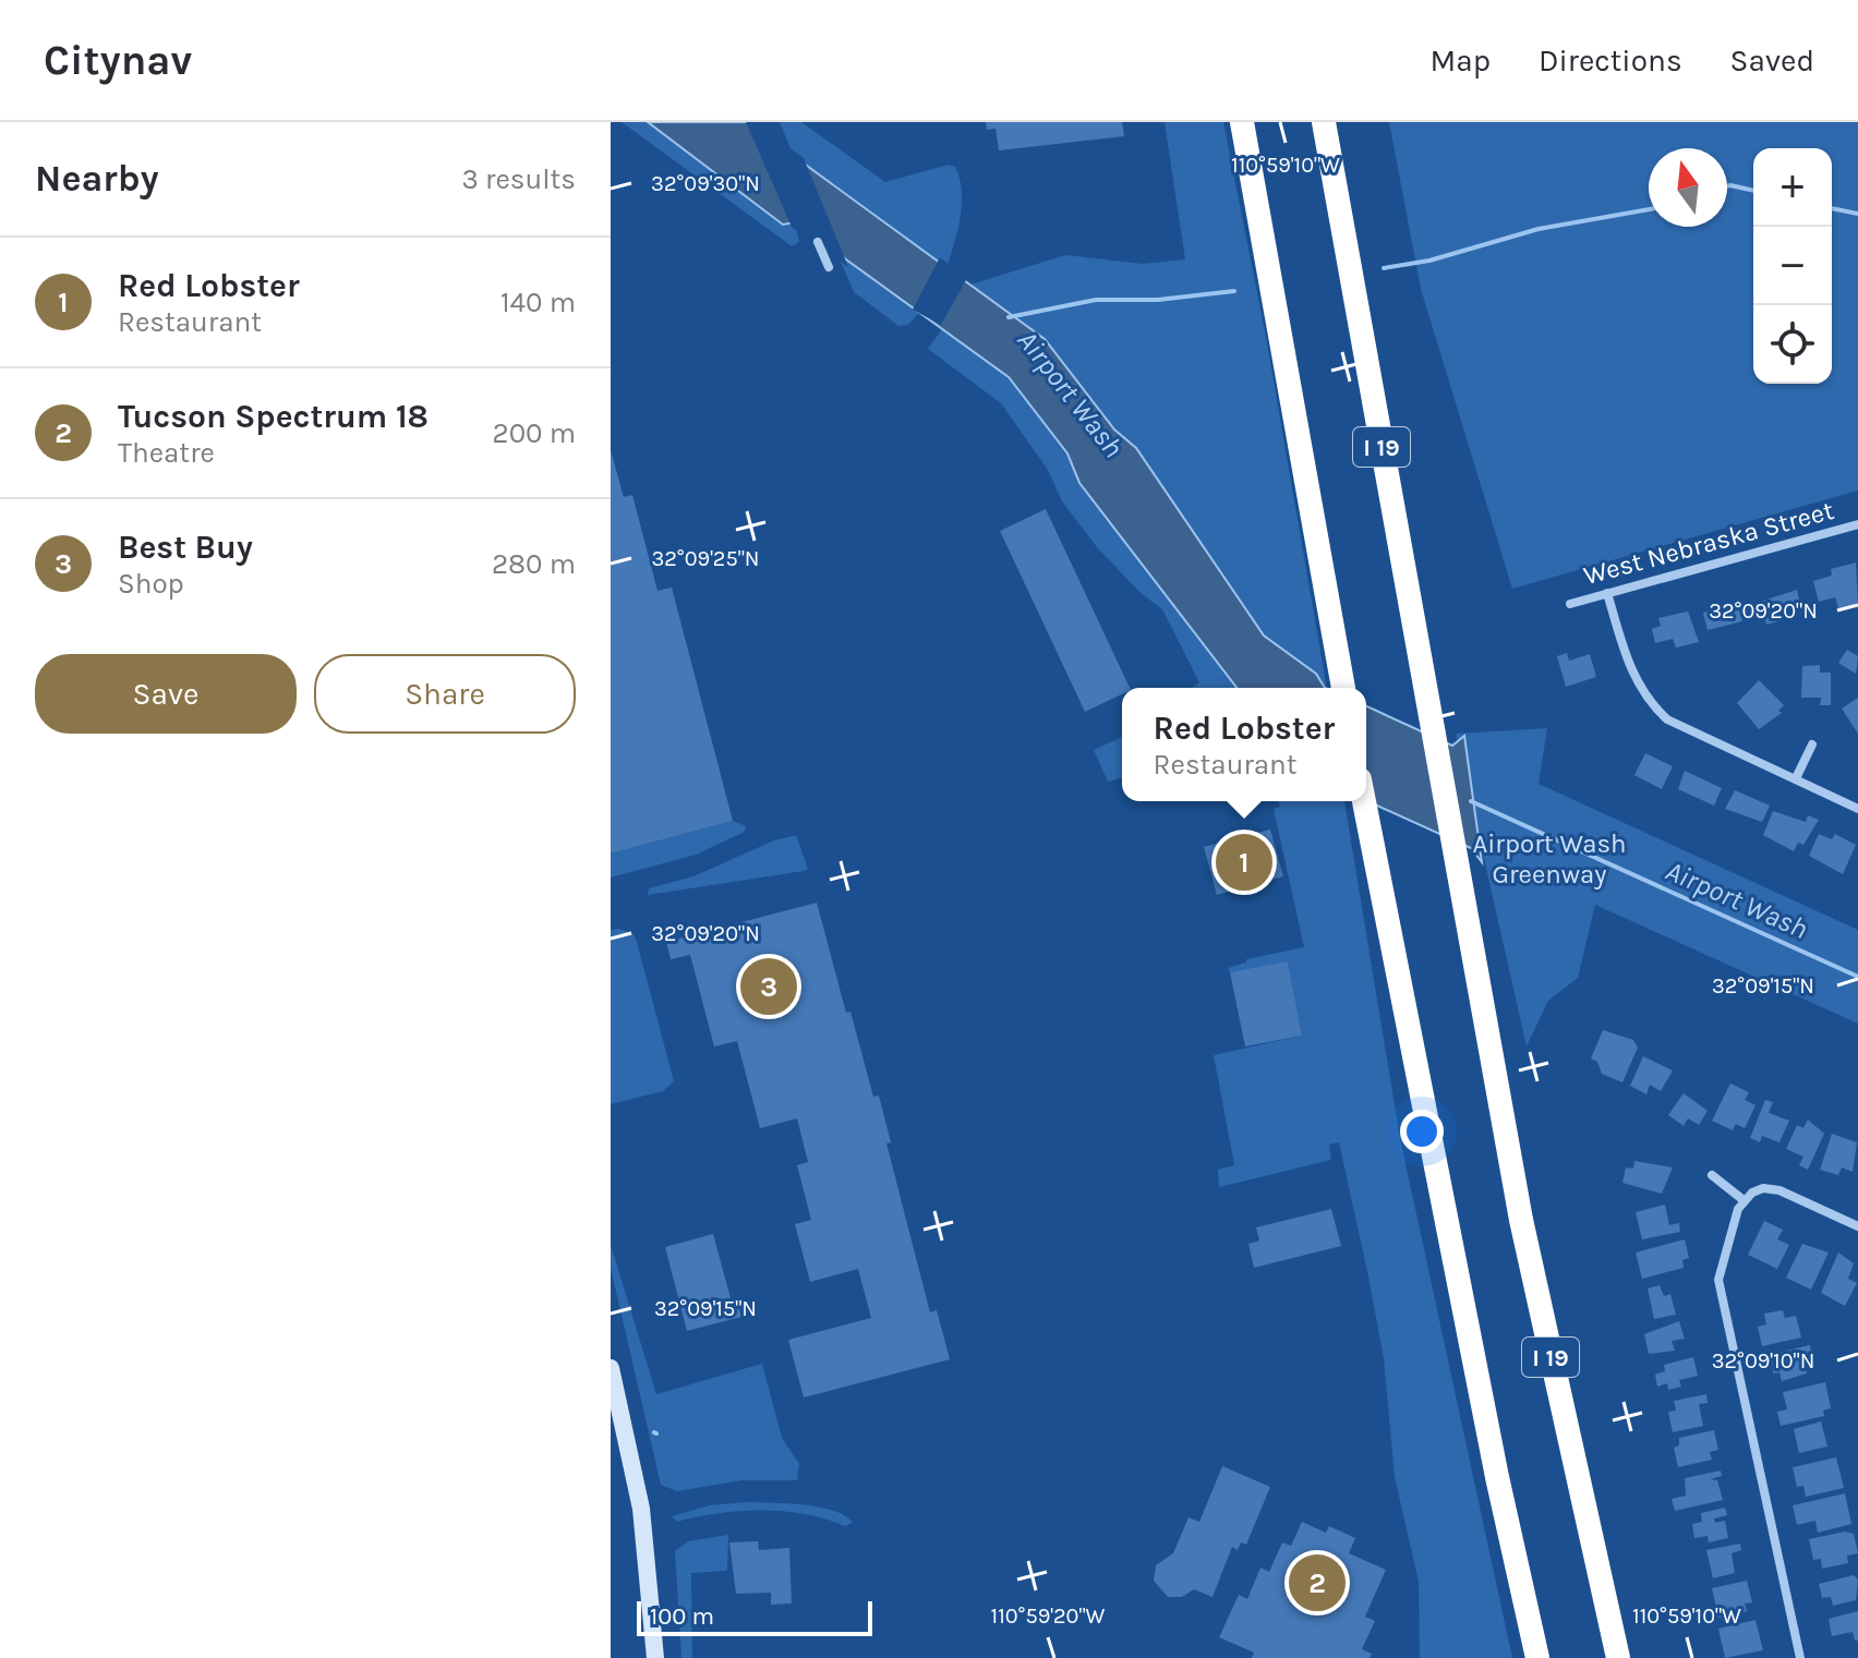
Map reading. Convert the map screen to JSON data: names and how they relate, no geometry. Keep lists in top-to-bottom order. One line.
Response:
{"streets":{"highway":["I 19"],"street":["West Nebraska Street"]},"water":["Airport Wash"],"parks":["Airport Wash Greenway"],"scale_bar":"100 m","north":"top","page":{"header":"Citynav","nav":["Map","Directions","Saved"],"heading":["Nearby","3 results"],"map_buttons":["+","−"],"list":[{"mark":"1","name":"Red Lobster","note":"Restaurant","value":"140 m"},{"mark":"2","name":"Tucson Spectrum 18","note":"Theatre","value":"200 m"},{"mark":"3","name":"Best Buy","note":"Shop","value":"280 m"}],"buttons":["Save","Share"],"popup":["Red Lobster","Restaurant"],"pins":["1","3","2"],"scale":"100 m"},"coordinates":["110°59'10\"W","32°09'30\"N","32°09'25\"N","32°09'20\"N","32°09'15\"N","32°09'10\"N","110°59'20\"W"]}
